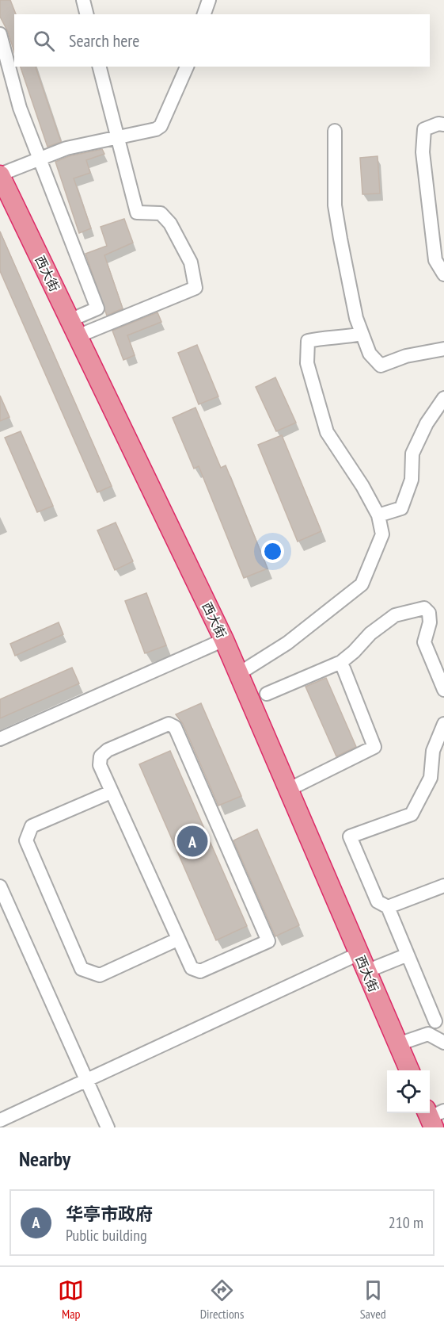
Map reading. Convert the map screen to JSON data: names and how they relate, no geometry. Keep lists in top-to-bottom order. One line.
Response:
{"streets":{"highway":["西大街"]},"page":{"search":"Search here","pins":"A","heading":"Nearby","list":[{"mark":"A","name":"华亭市政府","note":"Public building","value":"210 m"}],"nav":["Map","Directions","Saved"]}}
